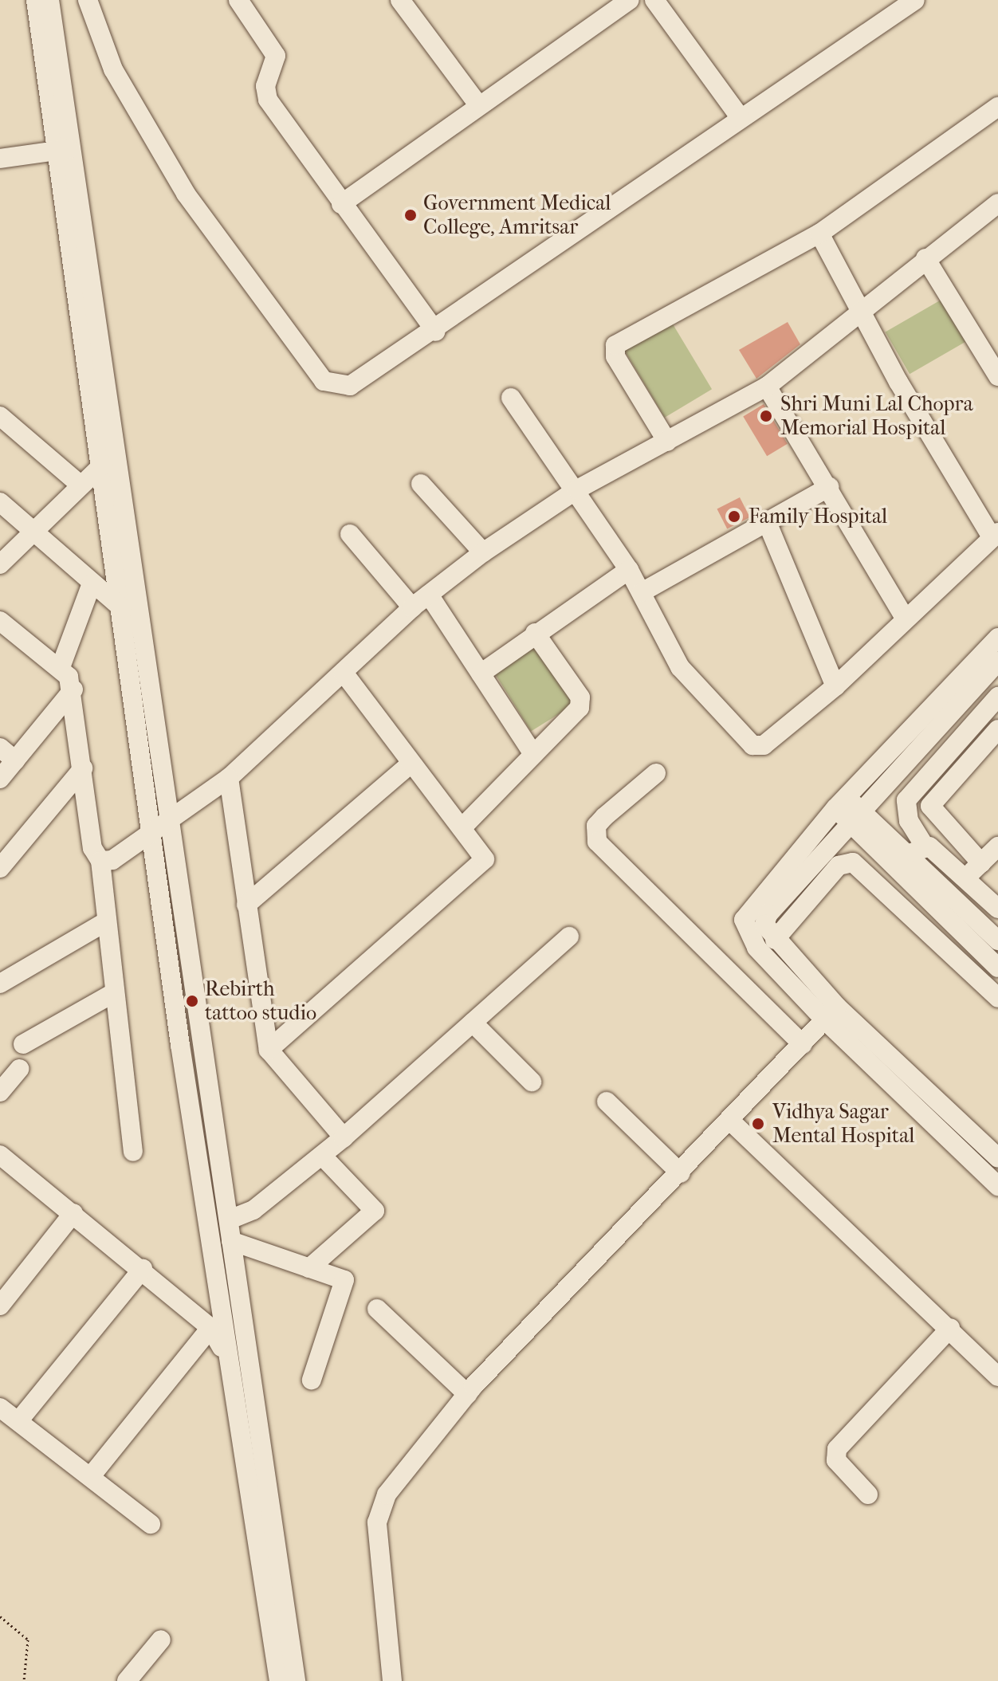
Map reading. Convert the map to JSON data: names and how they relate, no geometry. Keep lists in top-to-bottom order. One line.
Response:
{"places":["Government Medical College, Amritsar","Shri Muni Lal Chopra Memorial Hospital","Family Hospital","Rebirth tattoo studio","Vidhya Sagar Mental Hospital"]}
